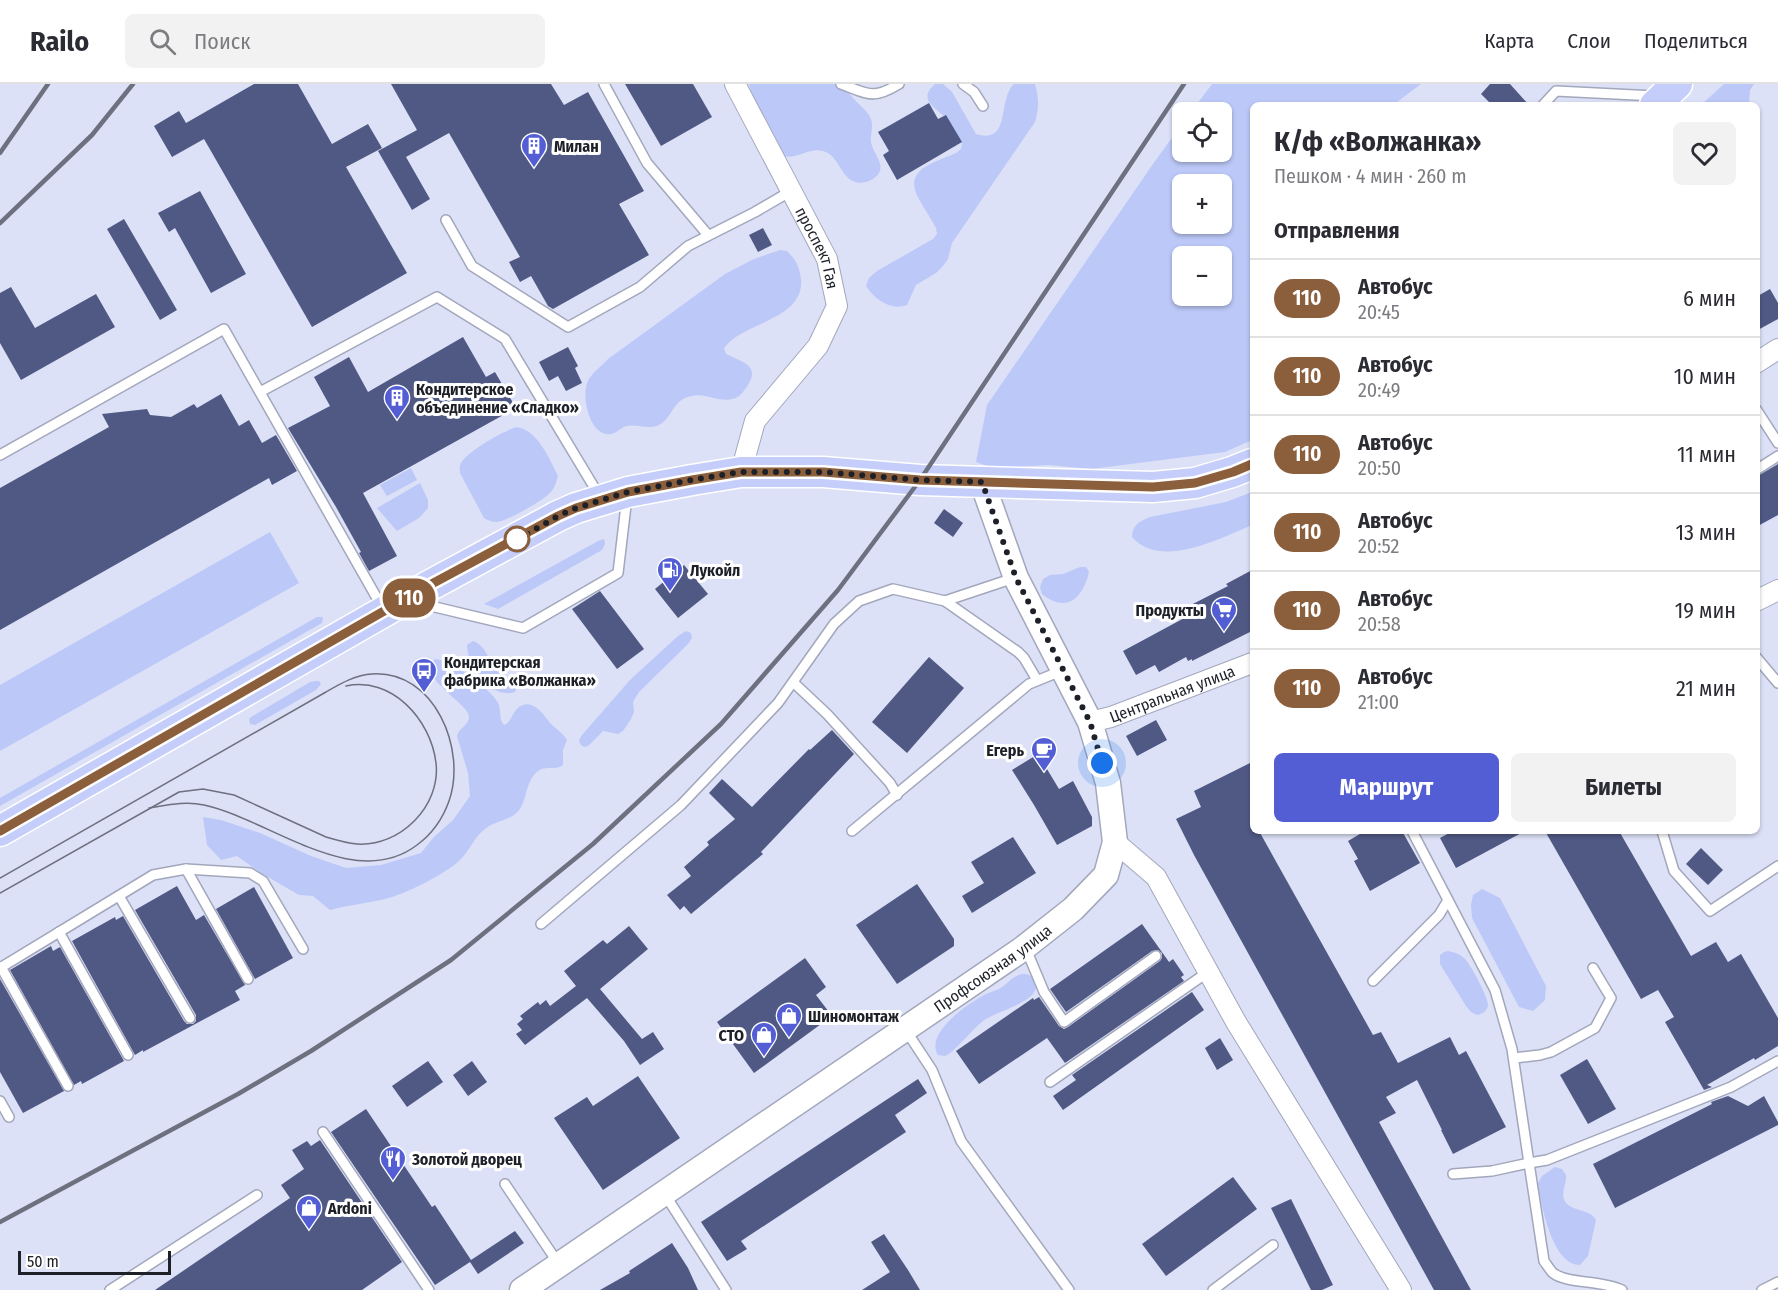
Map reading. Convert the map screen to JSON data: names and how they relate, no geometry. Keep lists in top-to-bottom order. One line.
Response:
{"streets":{"street":["проспект Гая","Центральная улица","Профсоюзная улица"]},"crossings":[["Центральная улица","Профсоюзная улица"]],"places":{"building":["Милан","Кондитерское объединение «Сладко»"],"fuel station":["Лукойл"],"supermarket":["Продукты"],"bus stop":["Кондитерская фабрика «Волжанка»"],"cafe":["Егерь"],"shop":["Шиномонтаж","СТО","Ardoni"],"restaurant":["Золотой дворец"]},"lines":["bus line 110"],"scale_bar":"50 m","page":{"header":"Railo","search":"Поиск","nav":["Карта","Слои","Поделиться"],"on_map":"110","map_buttons":["+","−"],"heading":[["К/ф «Волжанка»","Пешком · 4 мин · 260 m"],"Отправления"],"list":[{"mark":"110","name":"Автобус","note":"20:45","value":"6 мин"},{"mark":"110","name":"Автобус","note":"20:49","value":"10 мин"},{"mark":"110","name":"Автобус","note":"20:50","value":"11 мин"},{"mark":"110","name":"Автобус","note":"20:52","value":"13 мин"},{"mark":"110","name":"Автобус","note":"20:58","value":"19 мин"},{"mark":"110","name":"Автобус","note":"21:00","value":"21 мин"}],"buttons":["Маршрут","Билеты"],"scale":"50 m"}}
